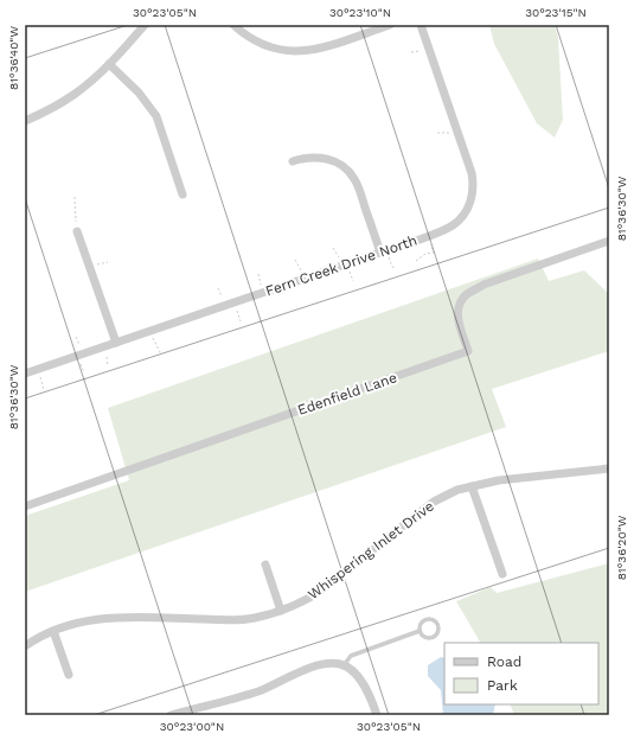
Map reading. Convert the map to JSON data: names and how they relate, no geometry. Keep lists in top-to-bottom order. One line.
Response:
{"streets":{"street":["Fern Creek Drive North","Edenfield Lane","Whispering Inlet Drive"]},"legend":["Road","Park"],"coordinates":["30°23'05\"N","30°23'10\"N","30°23'15\"N","81°36'40\"W","81°36'30\"W","81°36'20\"W","30°23'00\"N"]}
